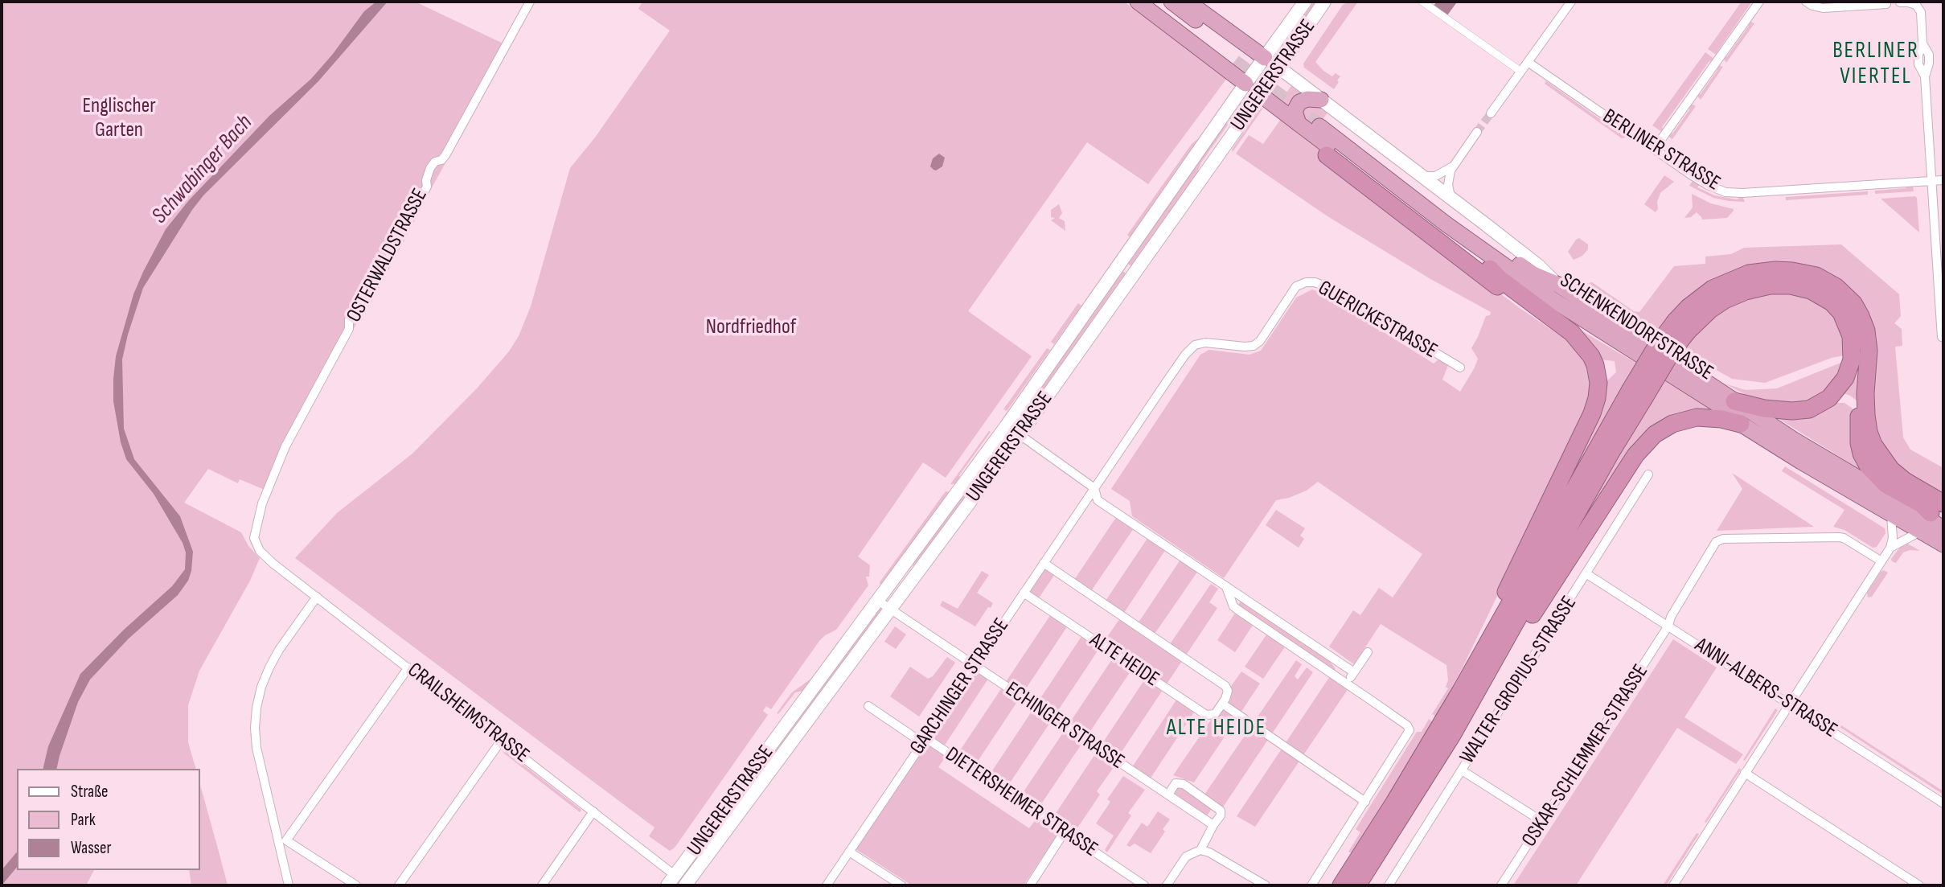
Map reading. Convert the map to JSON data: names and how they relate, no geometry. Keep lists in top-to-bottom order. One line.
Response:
{"streets":{"highway":["SCHENKENDORFSTRASSE"],"main road":["UNGERERSTRASSE"],"street":["BERLINER STRASSE","OSTERWALDSTRASSE","GUERICKESTRASSE","ALTE HEIDE","WALTER-GROPIUS-STRASSE","GARCHINGER STRASSE","ANNI-ALBERS-STRASSE","CRAILSHEIMSTRASSE","ECHINGER STRASSE","OSKAR-SCHLEMMER-STRASSE","DIETERSHEIMER STRASSE"]},"crossings":[["UNGERERSTRASSE","CRAILSHEIMSTRASSE"],["UNGERERSTRASSE","ECHINGER STRASSE"],["OSTERWALDSTRASSE","CRAILSHEIMSTRASSE"],["GUERICKESTRASSE","GARCHINGER STRASSE"],["ALTE HEIDE","GARCHINGER STRASSE"],["WALTER-GROPIUS-STRASSE","ANNI-ALBERS-STRASSE"],["GARCHINGER STRASSE","ECHINGER STRASSE"],["GARCHINGER STRASSE","DIETERSHEIMER STRASSE"],["ANNI-ALBERS-STRASSE","OSKAR-SCHLEMMER-STRASSE"]],"districts":["BERLINER VIERTEL","ALTE HEIDE"],"water":["Schwabinger Bach"],"parks":["Englischer Garten","Nordfriedhof"],"legend":["Straße","Park","Wasser"]}
